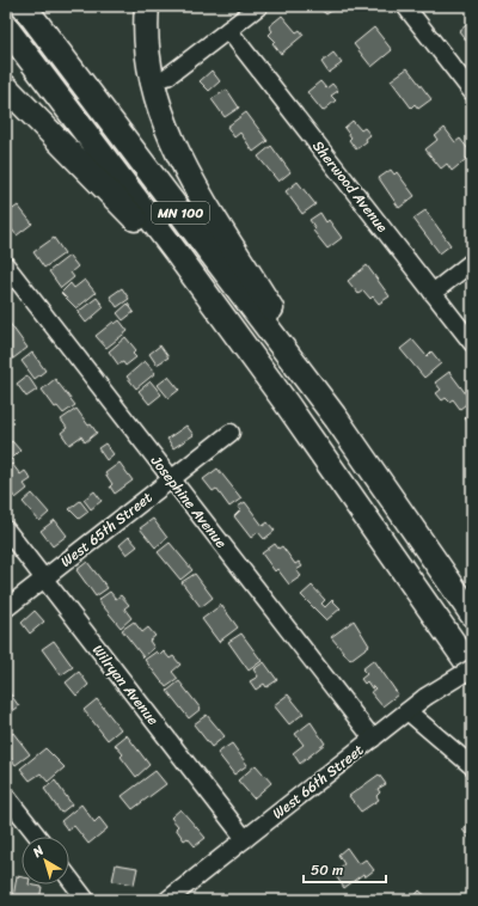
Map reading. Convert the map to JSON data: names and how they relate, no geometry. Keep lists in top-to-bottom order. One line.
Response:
{"streets":{"highway":["MN 100"],"street":["Sherwood Avenue","Josephine Avenue","West 65th Street","Wilryan Avenue","West 66th Street"]},"crossings":[["MN 100","West 66th Street"],["Josephine Avenue","West 65th Street"],["Josephine Avenue","West 66th Street"],["West 65th Street","Wilryan Avenue"],["Wilryan Avenue","West 66th Street"]],"scale_bar":"50 m","north":"top left"}
